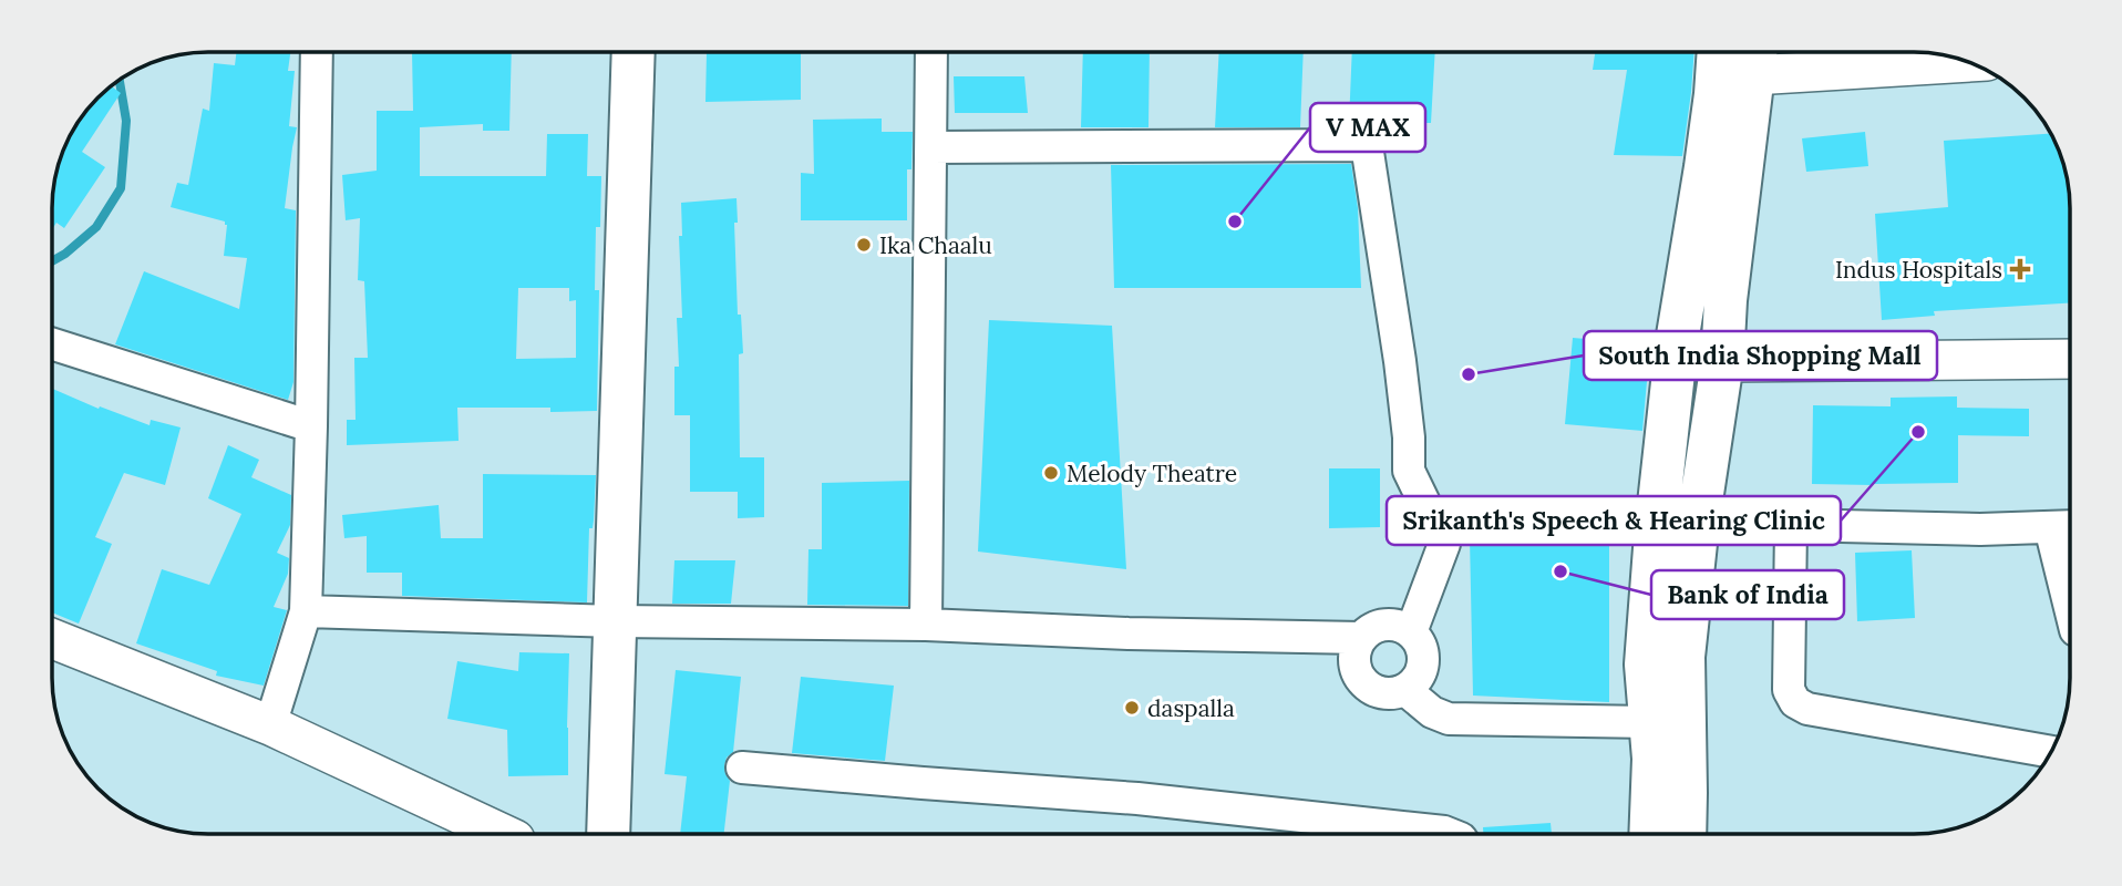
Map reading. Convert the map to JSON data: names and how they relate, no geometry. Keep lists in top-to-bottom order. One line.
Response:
{"places":{"other":["V MAX","Ika Chaalu","South India Shopping Mall","Srikanth's Speech & Hearing Clinic","Melody Theatre","Bank of India","daspalla"],"health":["Indus Hospitals"]}}
